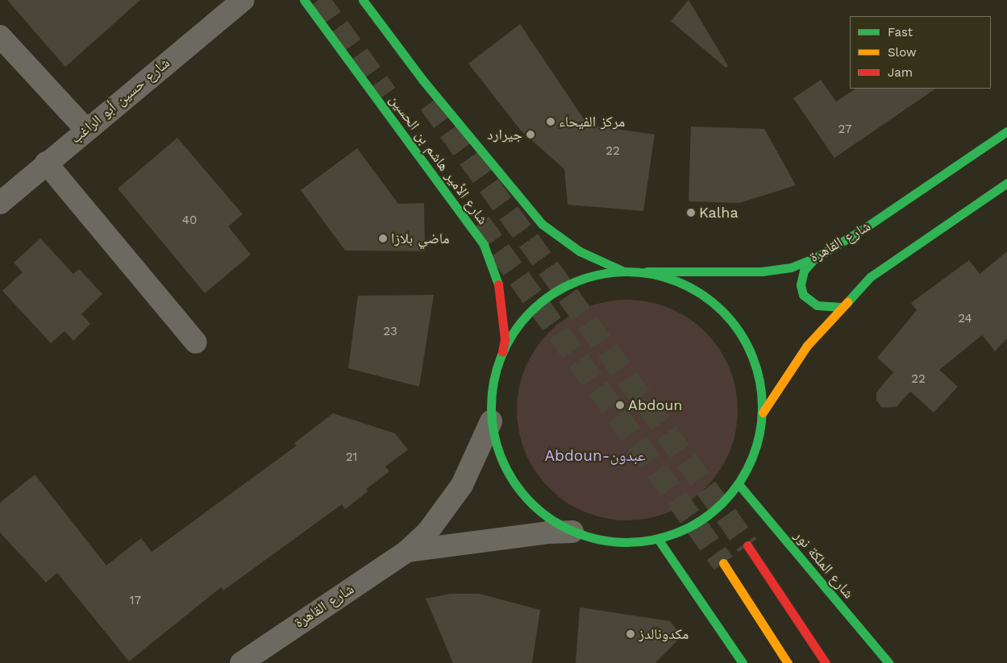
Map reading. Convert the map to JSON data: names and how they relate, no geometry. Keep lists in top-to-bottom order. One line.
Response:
{"streets":{"main road":["شارع الأمير هاشم بن الحسين","شارع القاهرة","شارع الملكة نور"],"street":["شارع حسين أبو الراغب"]},"districts":["Abdoun-عبدون"],"places":["مركز الفيحاء","جيرارد","Kalha","ماضي بلازا","Abdoun","مكدونالدز"],"house_numbers":["27","22","40","24","23","22","21","17"],"legend":["Fast","Slow","Jam"]}
